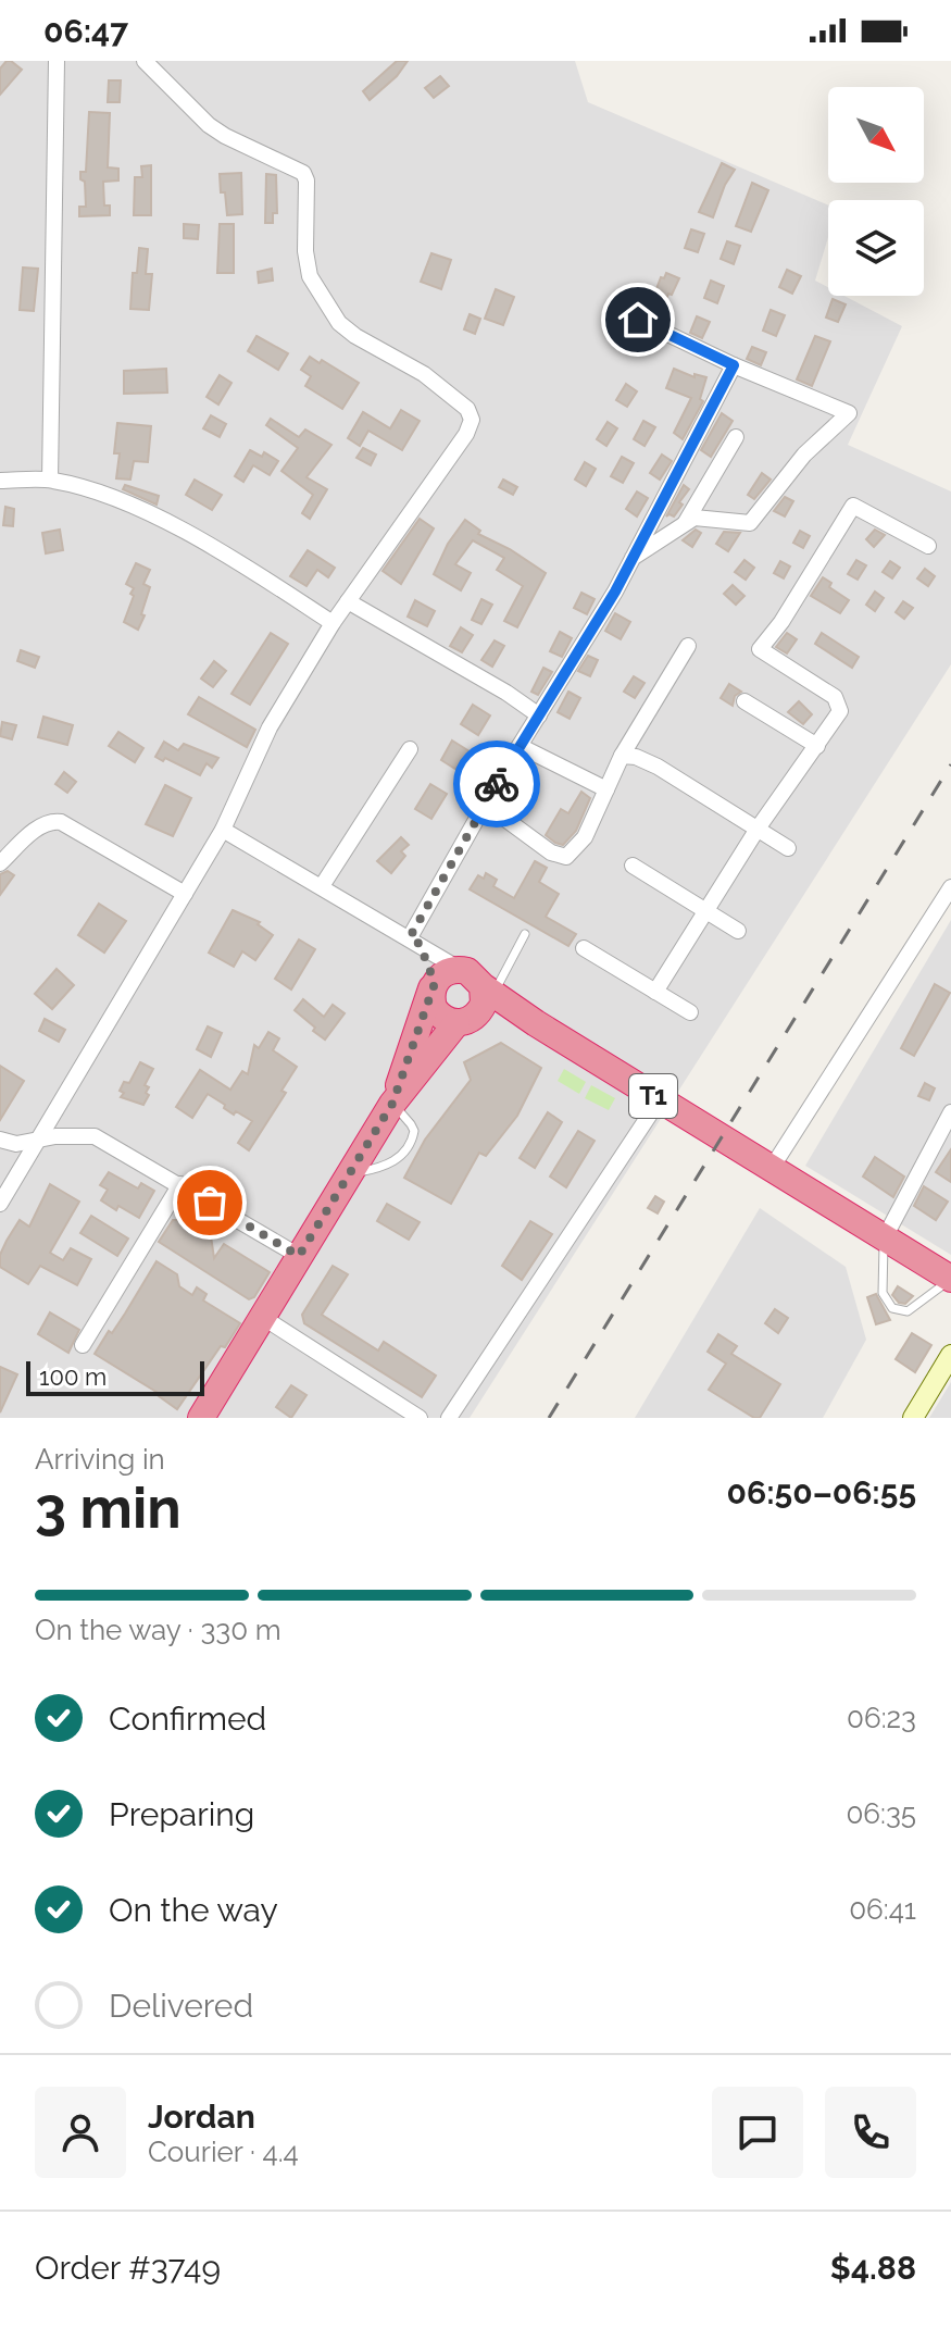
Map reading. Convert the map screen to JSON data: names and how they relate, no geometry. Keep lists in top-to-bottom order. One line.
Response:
{"streets":{"highway":["T1"]},"scale_bar":"100 m","north":"bottom right","page":{"status":"06:47","scale":"100 m","heading":["3 min","Arriving in","06:50–06:55"],"panel":["Jordan","Courier · 4.4","Order #3749","$4.88"],"bar":"On the way · 330 m","list":[["Confirmed","06:23"],["Preparing","06:35"],["On the way","06:41"],"Delivered"]}}
